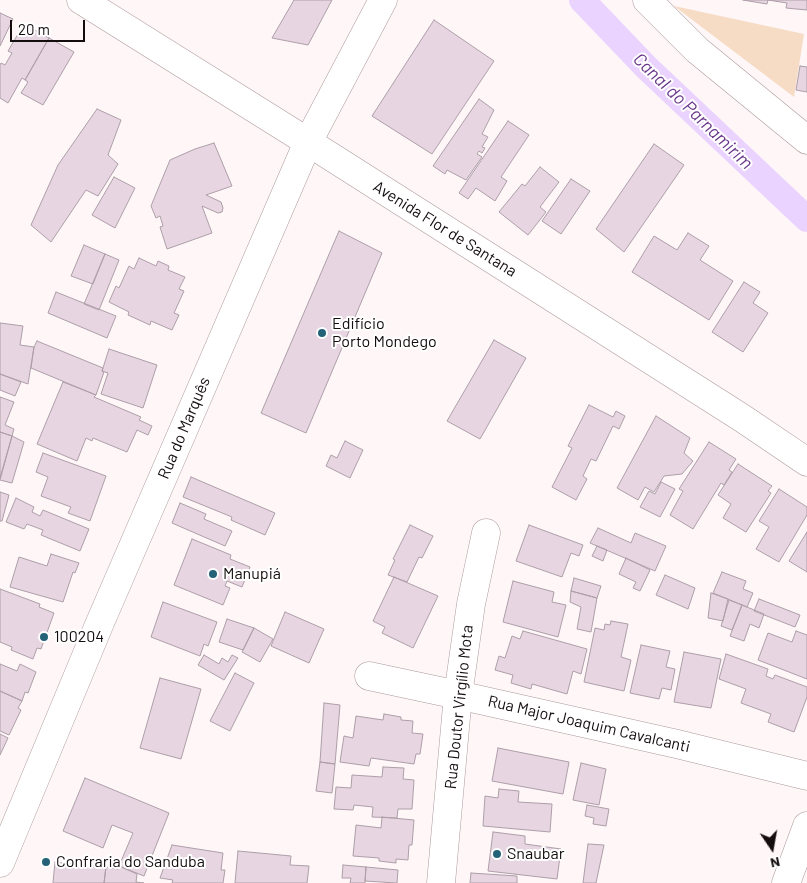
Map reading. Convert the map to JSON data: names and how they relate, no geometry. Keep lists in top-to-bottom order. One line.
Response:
{"streets":{"street":["Avenida Flor de Santana","Rua do Marquês","Rua Doutor Virgílio Mota","Rua Major Joaquim Cavalcanti"]},"crossings":[["Avenida Flor de Santana","Rua do Marquês"],["Rua Doutor Virgílio Mota","Rua Major Joaquim Cavalcanti"]],"water":["Canal do Parnamirim"],"places":["Edifício Porto Mondego","Manupiá","100204","Snaubar","Confraria do Sanduba"],"scale_bar":"20 m","north":"bottom"}
